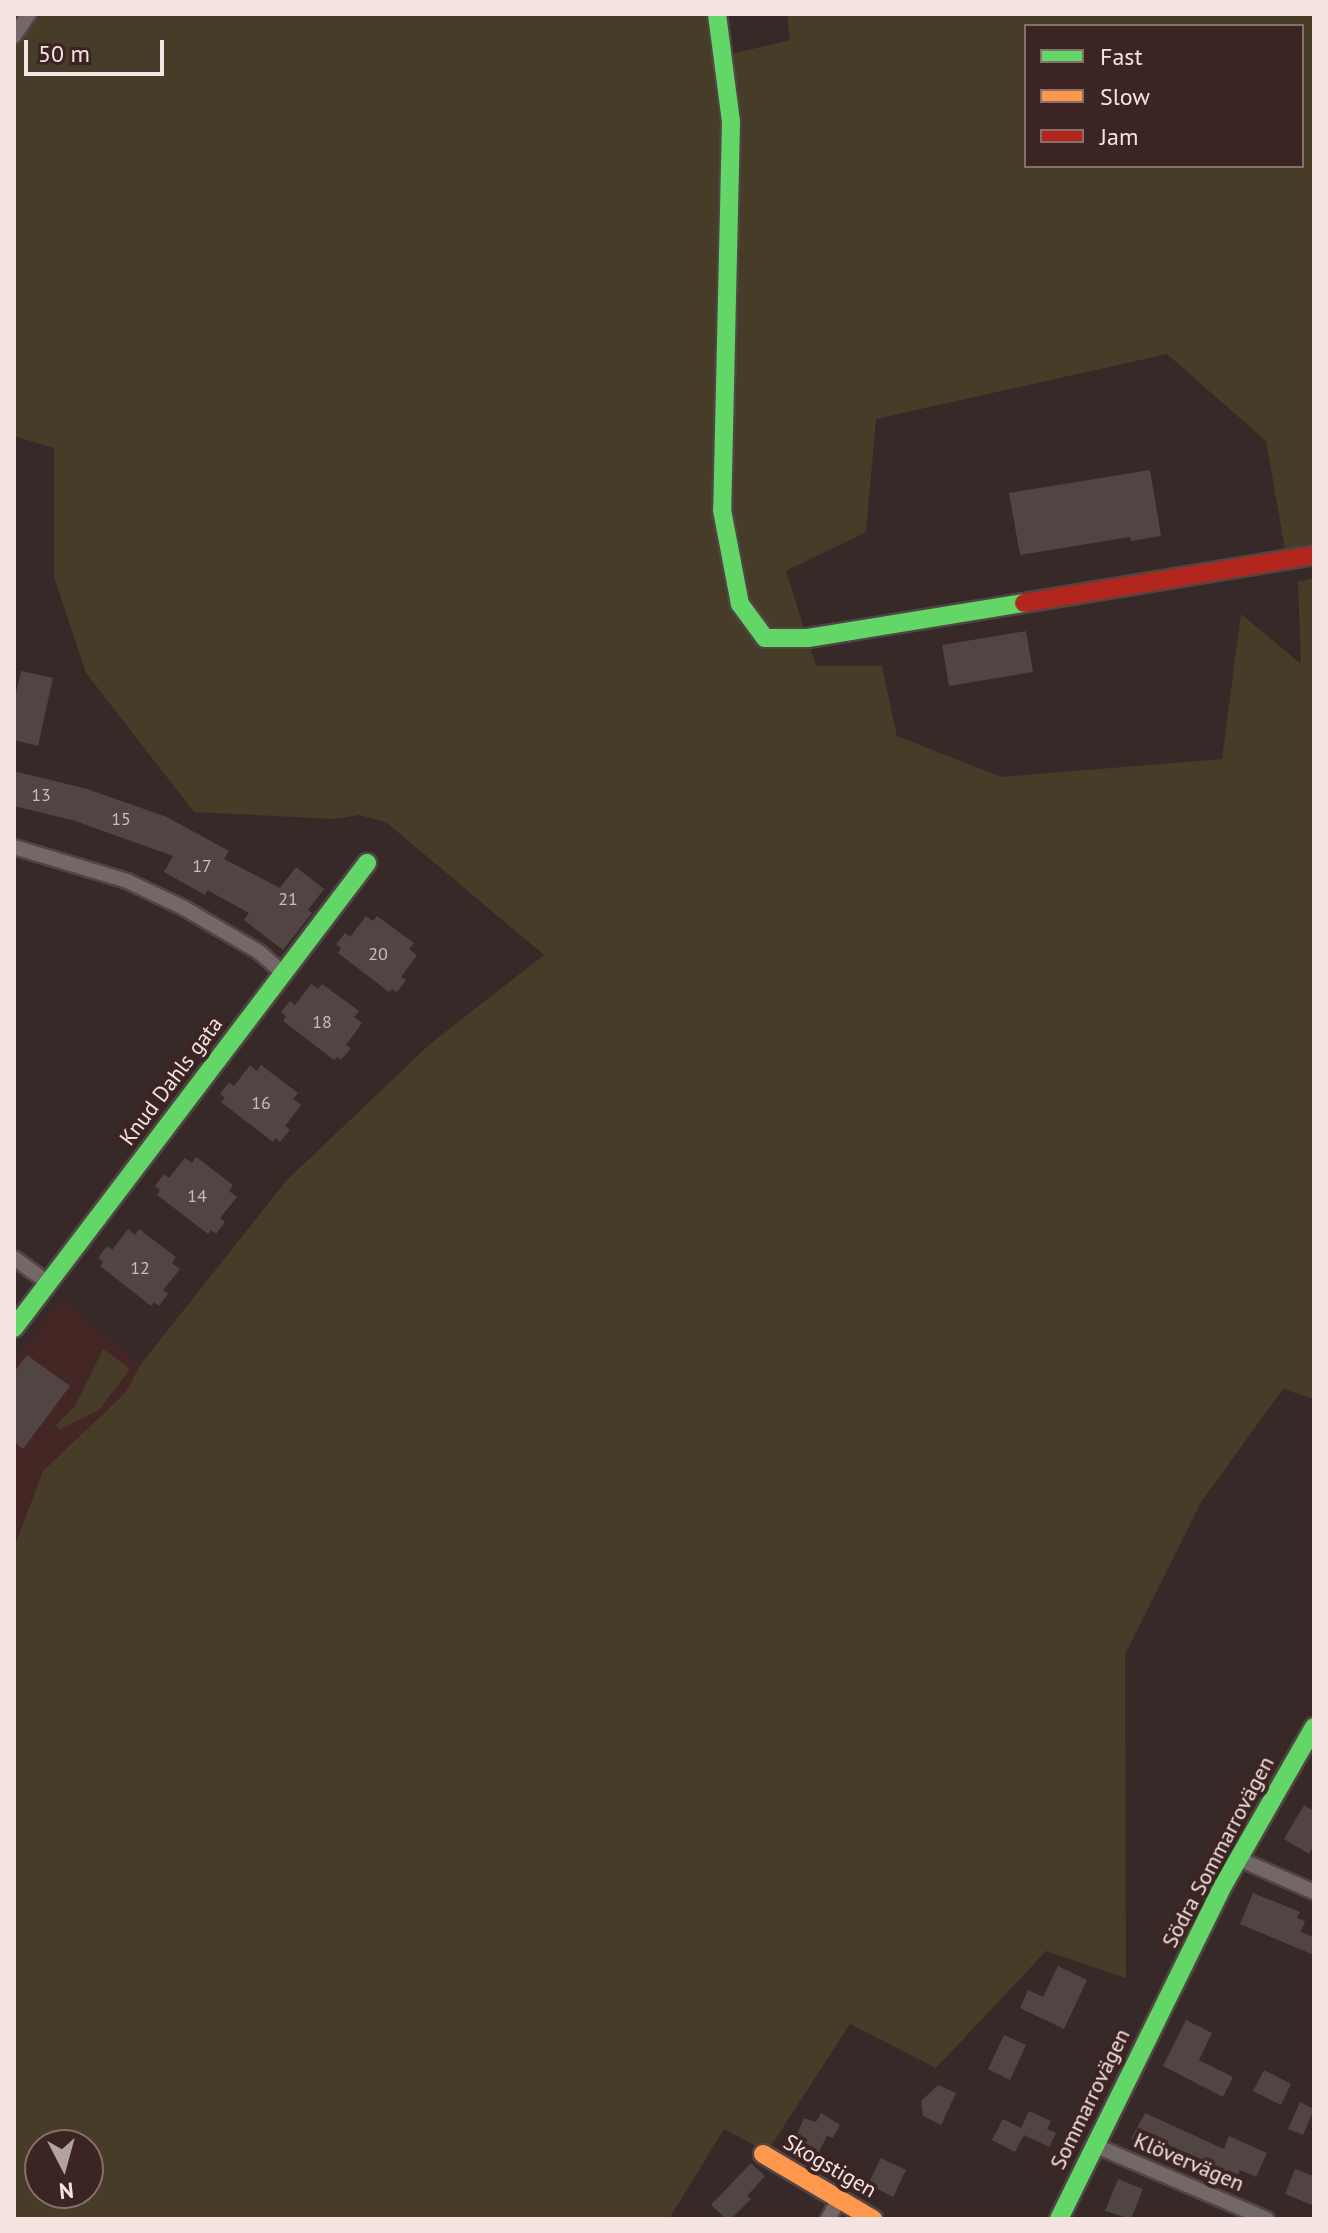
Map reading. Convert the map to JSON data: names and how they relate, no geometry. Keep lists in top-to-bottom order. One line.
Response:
{"streets":{"street":["Knud Dahls gata","Södra Sommarrovägen","Sommarrovägen","Klövervägen","Skogstigen"]},"crossings":[["Södra Sommarrovägen","Sommarrovägen"],["Sommarrovägen","Klövervägen"]],"house_numbers":["13","15","17","21","20","18","16","14","12"],"legend":["Fast","Slow","Jam"],"scale_bar":"50 m","north":"bottom"}
